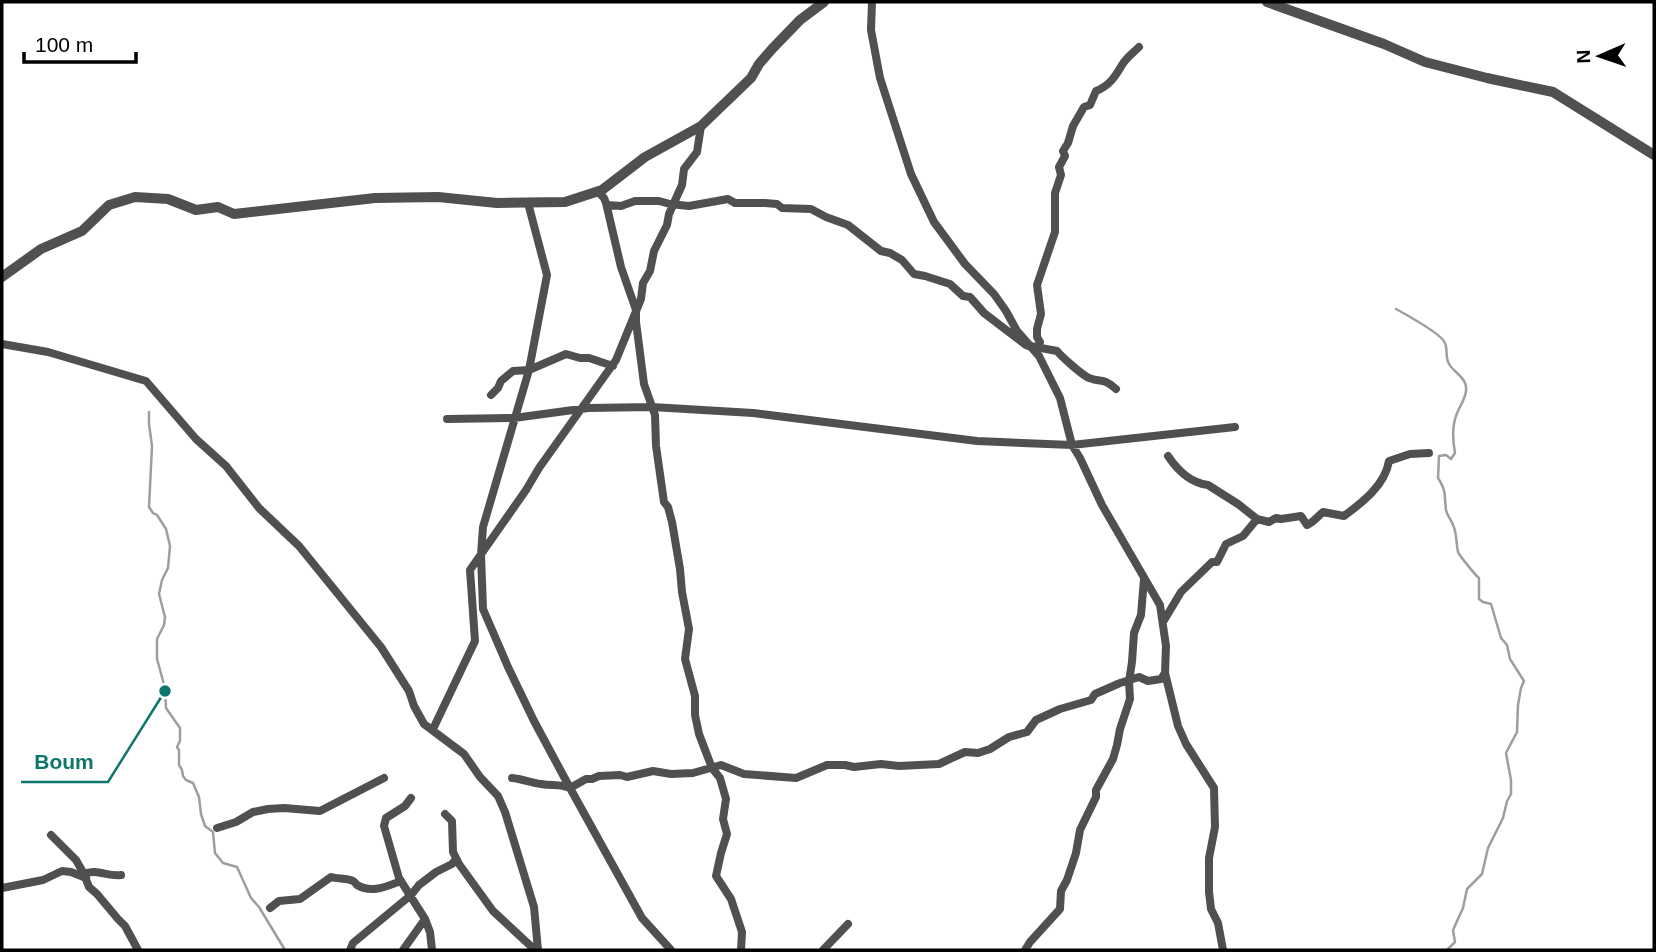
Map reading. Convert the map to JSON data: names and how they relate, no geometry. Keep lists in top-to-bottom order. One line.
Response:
{"places":["Boum"],"scale_bar":"100 m","north":"left"}
